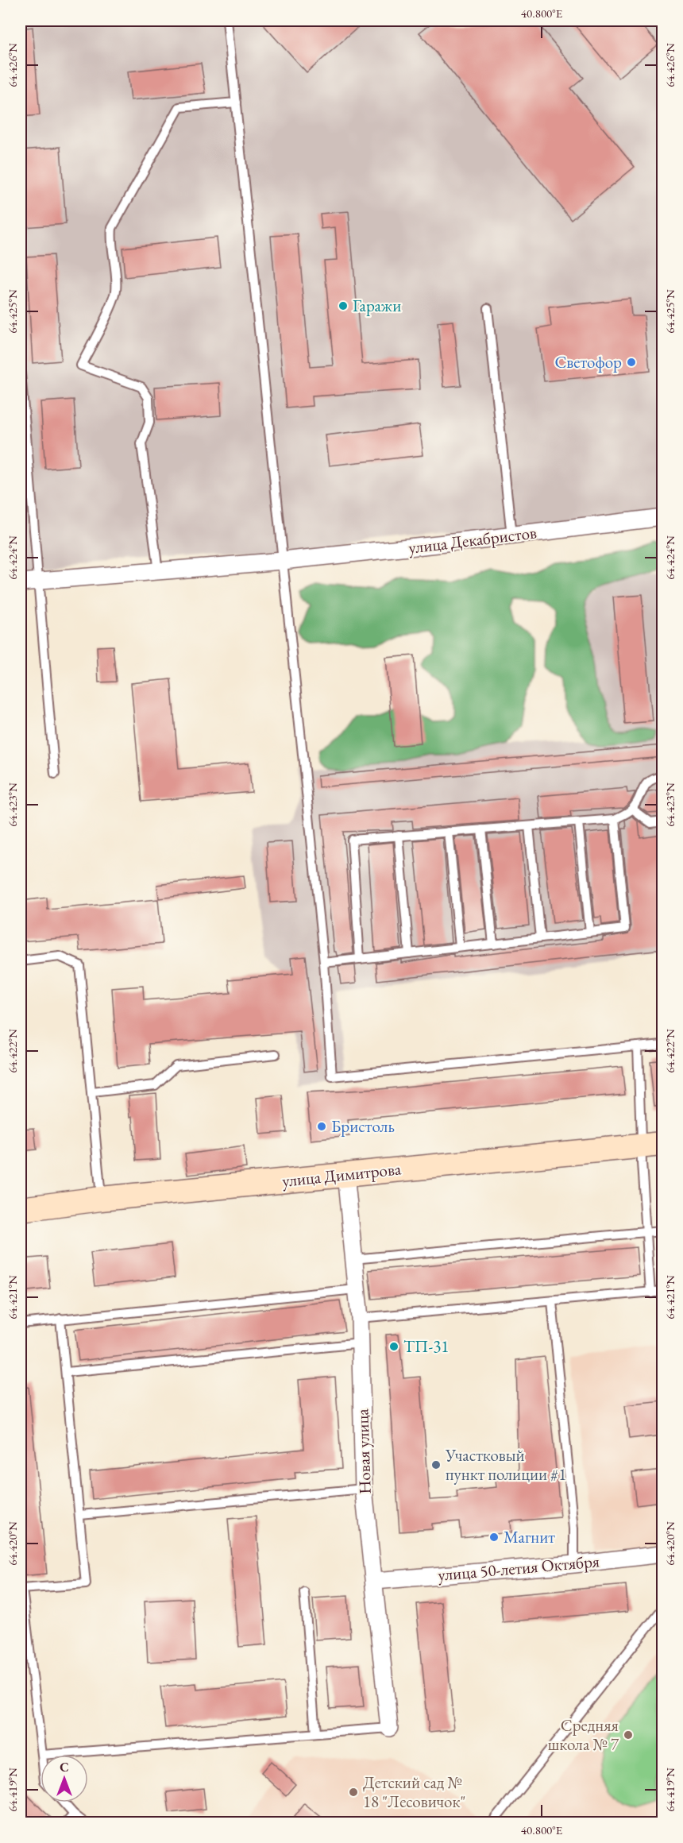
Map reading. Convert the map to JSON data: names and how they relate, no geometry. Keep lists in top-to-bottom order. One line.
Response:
{"streets":{"street":["улица Декабристов","улица Димитрова","Новая улица","улица 50-летия Октября"]},"crossings":[["улица Димитрова","Новая улица"],["Новая улица","улица 50-летия Октября"]],"places":["Гаражи","Светофор","Бристоль","ТП-31","Участковый пункт полиции #1","Магнит","Средняя школа № 7","Детский сад № 18 \"Лесовичок\""],"north":"top","coordinates":["40.800°E","64.426°N","64.425°N","64.424°N","64.423°N","64.422°N","64.421°N","64.420°N","64.419°N"]}
